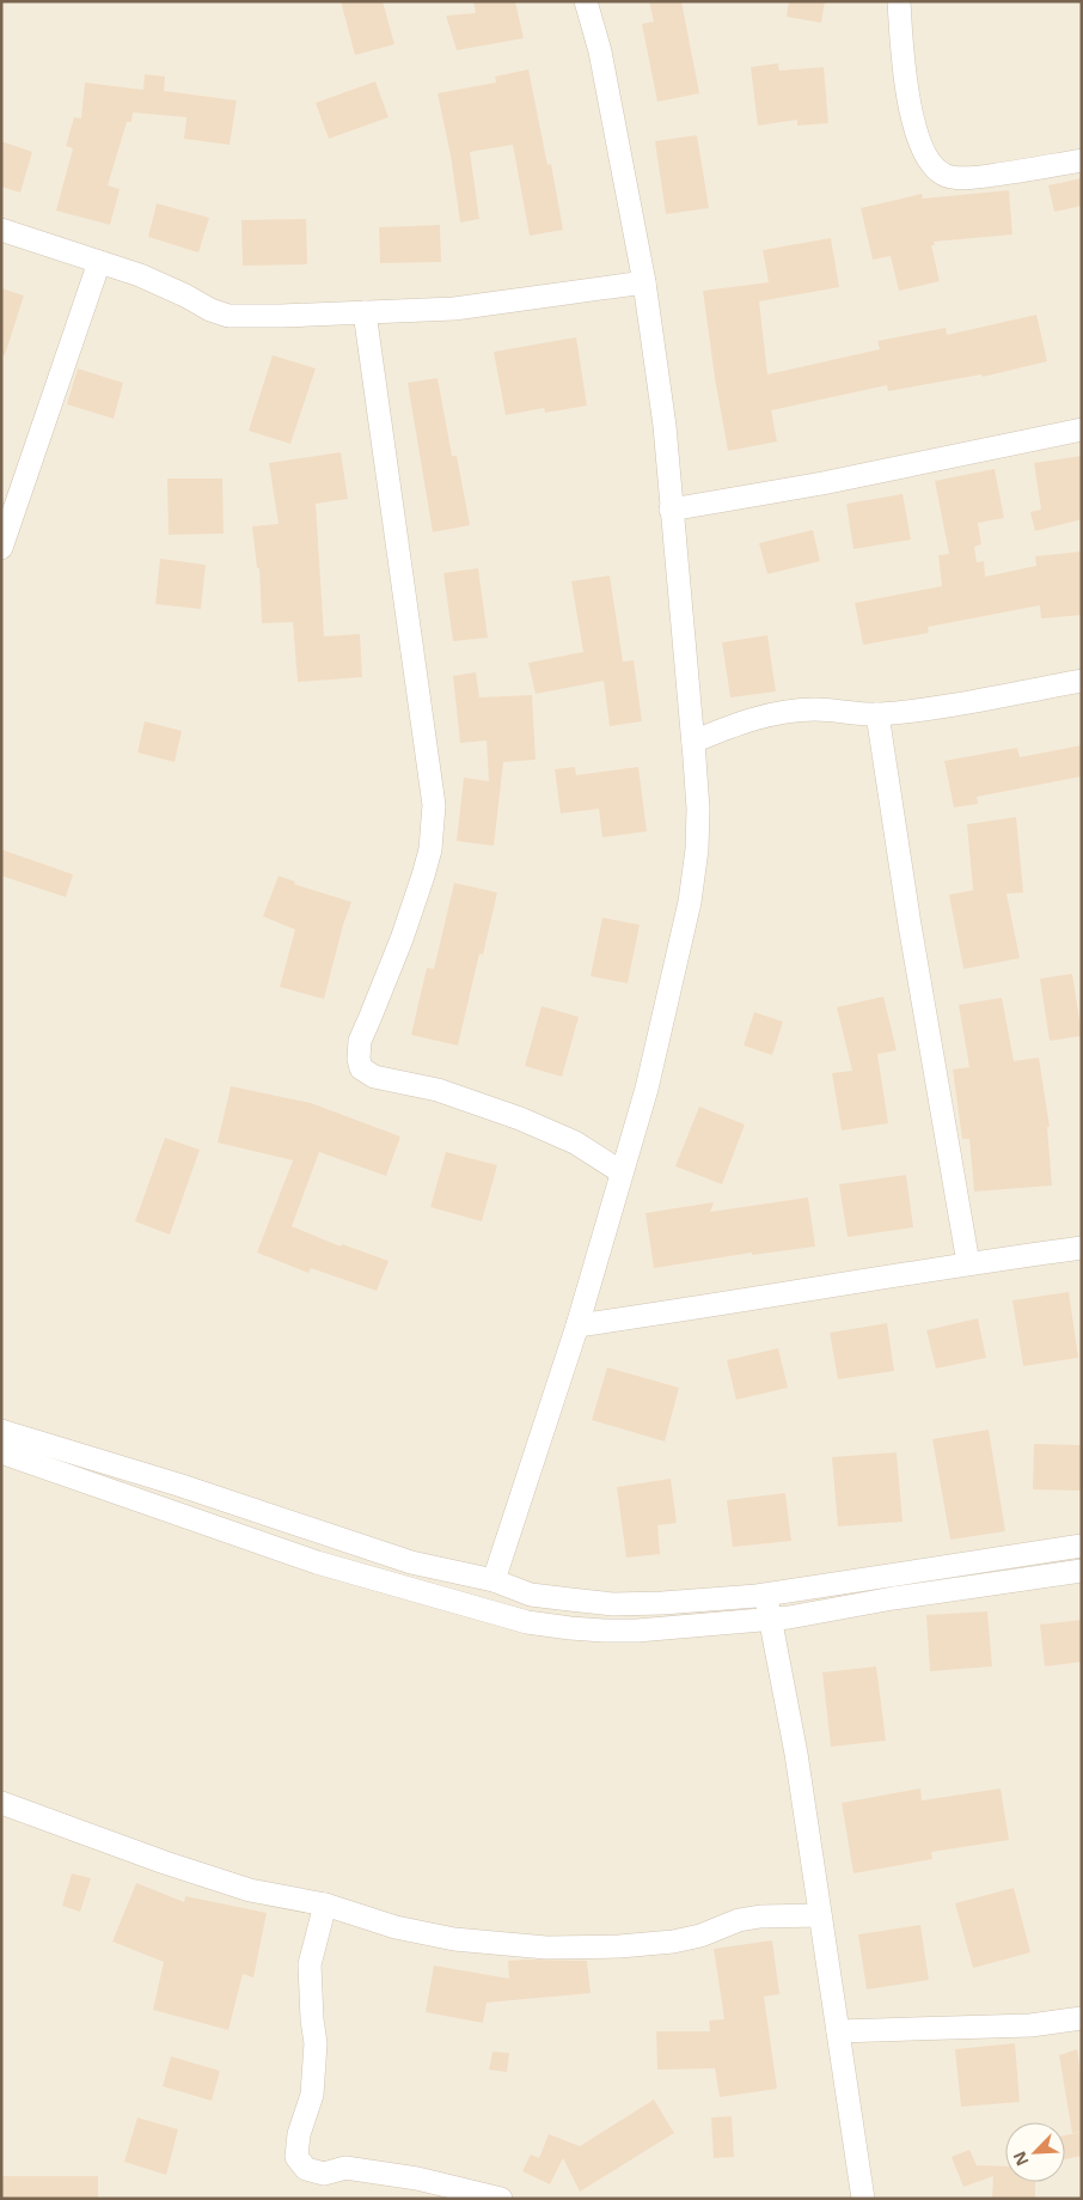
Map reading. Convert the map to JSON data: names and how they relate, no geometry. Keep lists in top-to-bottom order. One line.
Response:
{"north":"bottom left"}
